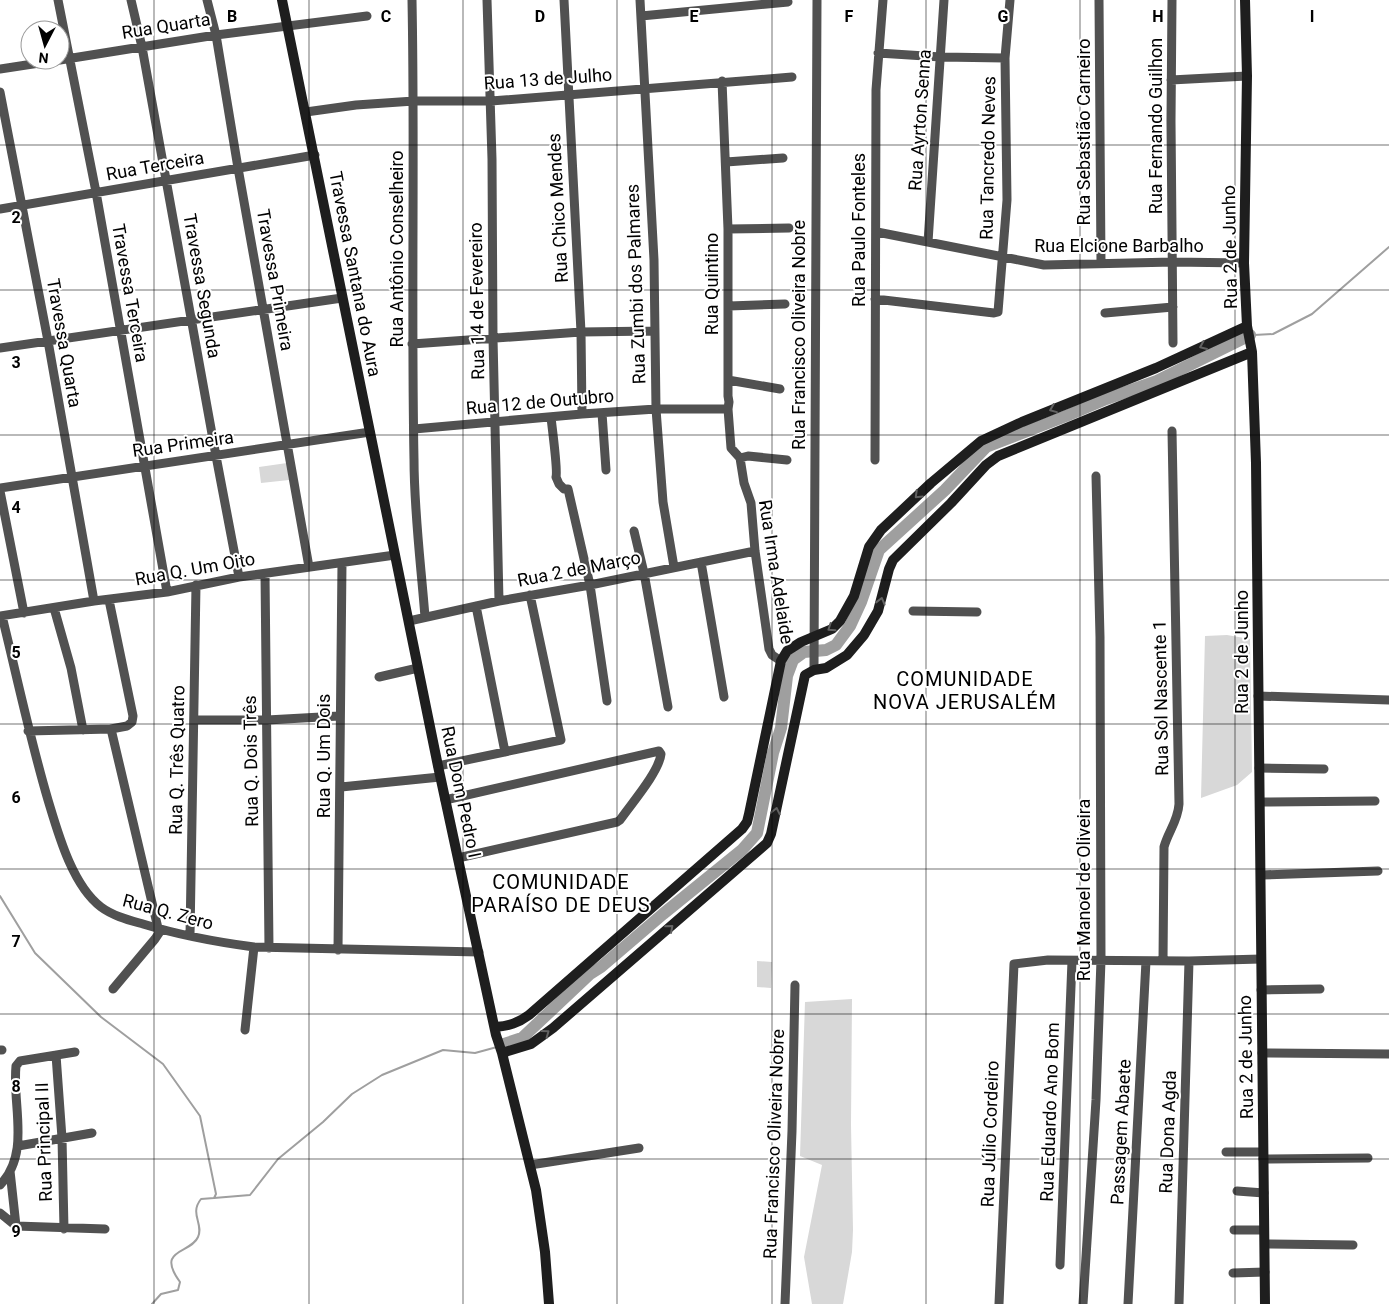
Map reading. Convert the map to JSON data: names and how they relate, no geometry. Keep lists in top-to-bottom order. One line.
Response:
{"streets":{"street":["Rua Quarta","Rua 13 de Julho","Rua Ayrton Senna","Rua Fernando Guilhon","Rua Sebastião Carneiro","Rua Tancredo Neves","Rua Terceira","Rua Chico Mendes","Rua Paulo Fonteles","Rua Elcione Barbalho","Rua 2 de Junho","Rua Antônio Conselheiro","Travessa Santana do Aura","Travessa Primeira","Rua Zumbi dos Palmares","Rua Quintino","Travessa Segunda","Travessa Terceira","Rua 14 de Fevereiro","Rua Francisco Oliveira Nobre","Travessa Quarta","Rua 12 de Outubro","Rua Primeira","Rua Q. Um Oito","Rua 2 de Março","Rua Irma Adelaide","Rua Sol Nascente 1","Rua Q. Um Dois","Rua Q. Três Quatro","Rua Q. Dois Três","Rua Dom Pedro I","Rua Manoel de Oliveira","Rua Q. Zero","Rua Eduardo Ano Bom","Passagem Abaete","Rua Dona Agda","Rua Júlio Cordeiro","Rua Principal II"]},"crossings":[["Rua Quarta","Travessa Santana do Aura"],["Rua Quarta","Travessa Primeira"],["Rua Quarta","Travessa Segunda"],["Rua 13 de Julho","Rua Chico Mendes"],["Rua 13 de Julho","Rua Antônio Conselheiro"],["Rua 13 de Julho","Travessa Santana do Aura"],["Rua 13 de Julho","Rua Zumbi dos Palmares"],["Rua 13 de Julho","Rua Quintino"],["Rua 13 de Julho","Rua 14 de Fevereiro"],["Rua Ayrton Senna","Rua Elcione Barbalho"],["Rua Fernando Guilhon","Rua Elcione Barbalho"],["Rua Sebastião Carneiro","Rua Elcione Barbalho"],["Rua Tancredo Neves","Rua Paulo Fonteles"],["Rua Tancredo Neves","Rua Elcione Barbalho"],["Rua Terceira","Travessa Santana do Aura"],["Rua Terceira","Travessa Primeira"],["Rua Terceira","Travessa Segunda"],["Rua Terceira","Travessa Terceira"],["Rua Terceira","Travessa Quarta"],["Rua Chico Mendes","Rua 12 de Outubro"],["Rua Paulo Fonteles","Rua Elcione Barbalho"],["Rua Elcione Barbalho","Rua 2 de Junho"],["Rua Antônio Conselheiro","Rua 12 de Outubro"],["Rua Antônio Conselheiro","Rua 2 de Março"],["Travessa Santana do Aura","Rua Primeira"],["Travessa Santana do Aura","Rua Q. Um Oito"],["Travessa Santana do Aura","Rua Dom Pedro I"],["Travessa Primeira","Rua Primeira"],["Travessa Primeira","Rua Q. Um Oito"],["Rua Zumbi dos Palmares","Rua 12 de Outubro"],["Rua Zumbi dos Palmares","Rua 2 de Março"],["Rua Quintino","Rua 12 de Outubro"],["Rua Quintino","Rua Irma Adelaide"],["Travessa Segunda","Rua Primeira"],["Travessa Segunda","Rua Q. Um Oito"],["Travessa Terceira","Rua Primeira"],["Travessa Terceira","Rua Q. Um Oito"],["Rua 14 de Fevereiro","Rua 12 de Outubro"],["Rua 14 de Fevereiro","Rua 2 de Março"],["Travessa Quarta","Rua Primeira"],["Travessa Quarta","Rua Q. Um Oito"],["Rua Q. Um Oito","Rua Q. Um Dois"],["Rua Q. Um Oito","Rua Q. Três Quatro"],["Rua Q. Um Oito","Rua Q. Dois Três"],["Rua Q. Um Oito","Rua Dom Pedro I"],["Rua Q. Um Oito","Rua Q. Zero"],["Rua 2 de Março","Rua Irma Adelaide"],["Rua 2 de Março","Rua Dom Pedro I"],["Rua Q. Um Dois","Rua Q. Zero"],["Rua Q. Três Quatro","Rua Q. Zero"],["Rua Q. Dois Três","Rua Q. Zero"],["Rua Dom Pedro I","Rua Q. Zero"],["Rua Eduardo Ano Bom","Rua Júlio Cordeiro"]],"districts":["COMUNIDADE NOVA JERUSALÉM","COMUNIDADE PARAÍSO DE DEUS"],"north":"bottom","grid":{"columns":["B","C","D","E","F","G","H","I"],"rows":["2","3","4","5","6","7","8","9"]}}
